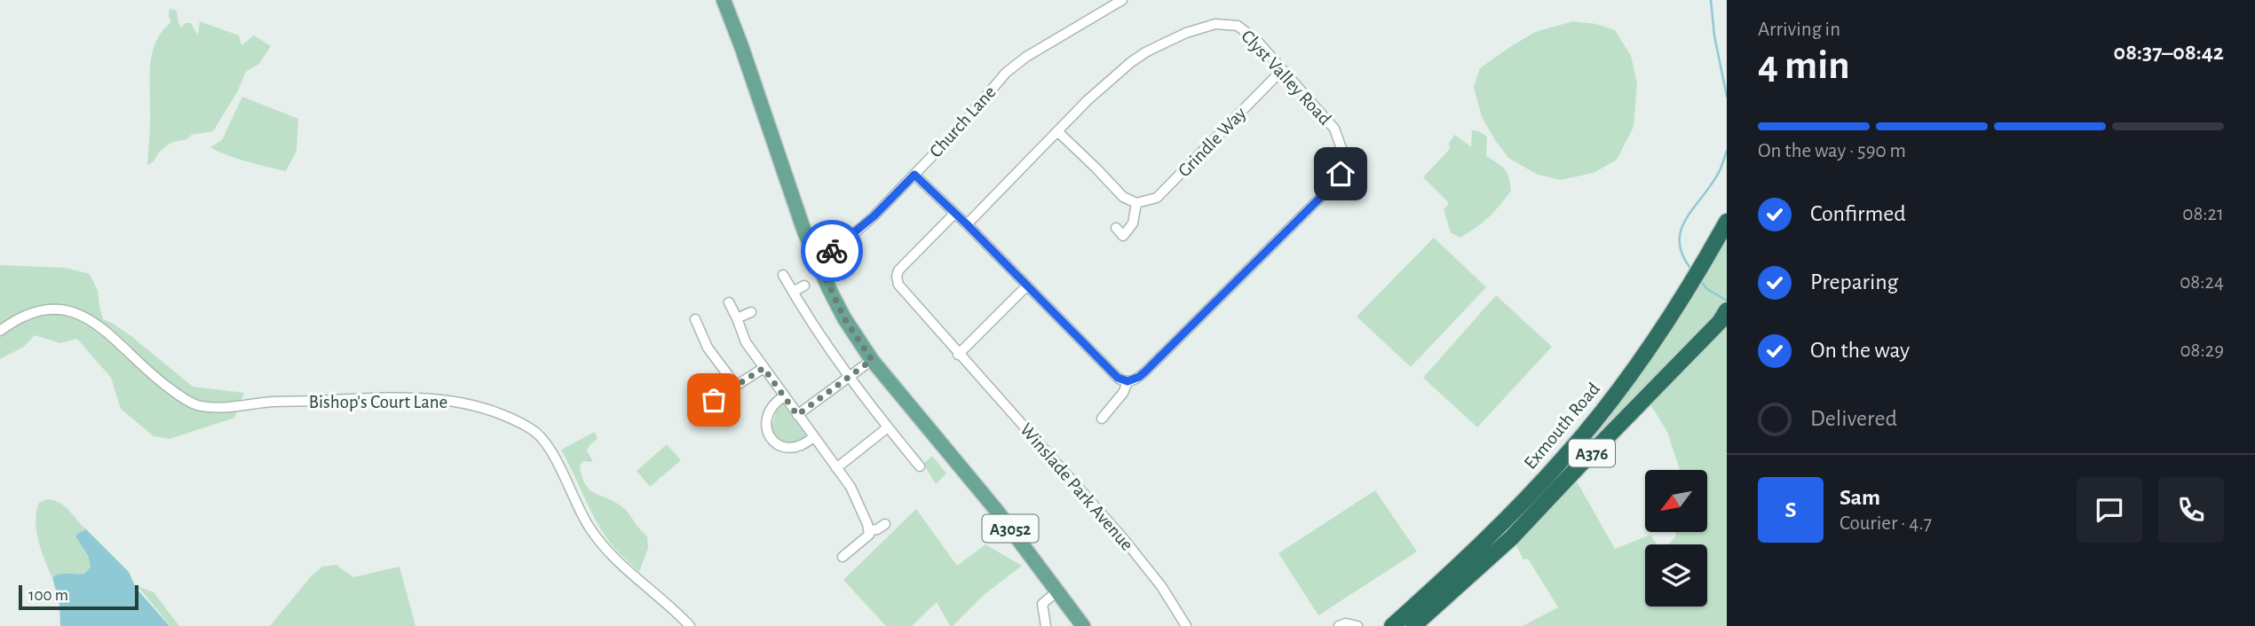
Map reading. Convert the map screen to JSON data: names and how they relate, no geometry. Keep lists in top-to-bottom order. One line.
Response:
{"streets":{"highway":["Exmouth Road","A376"],"main road":["A3052"],"street":["Clyst Valley Road","Church Lane","Grindle Way","Bishop's Court Lane","Winslade Park Avenue"]},"crossings":[["Clyst Valley Road","Grindle Way"],["Church Lane","A3052"]],"scale_bar":"100 m","north":"bottom left","page":{"heading":["4 min","Arriving in","08:37–08:42"],"panel":["Sam","Courier · 4.7"],"bar":"On the way · 590 m","list":[["Confirmed","08:21"],["Preparing","08:24"],["On the way","08:29"],"Delivered"],"round":"S","scale":"100 m"}}
